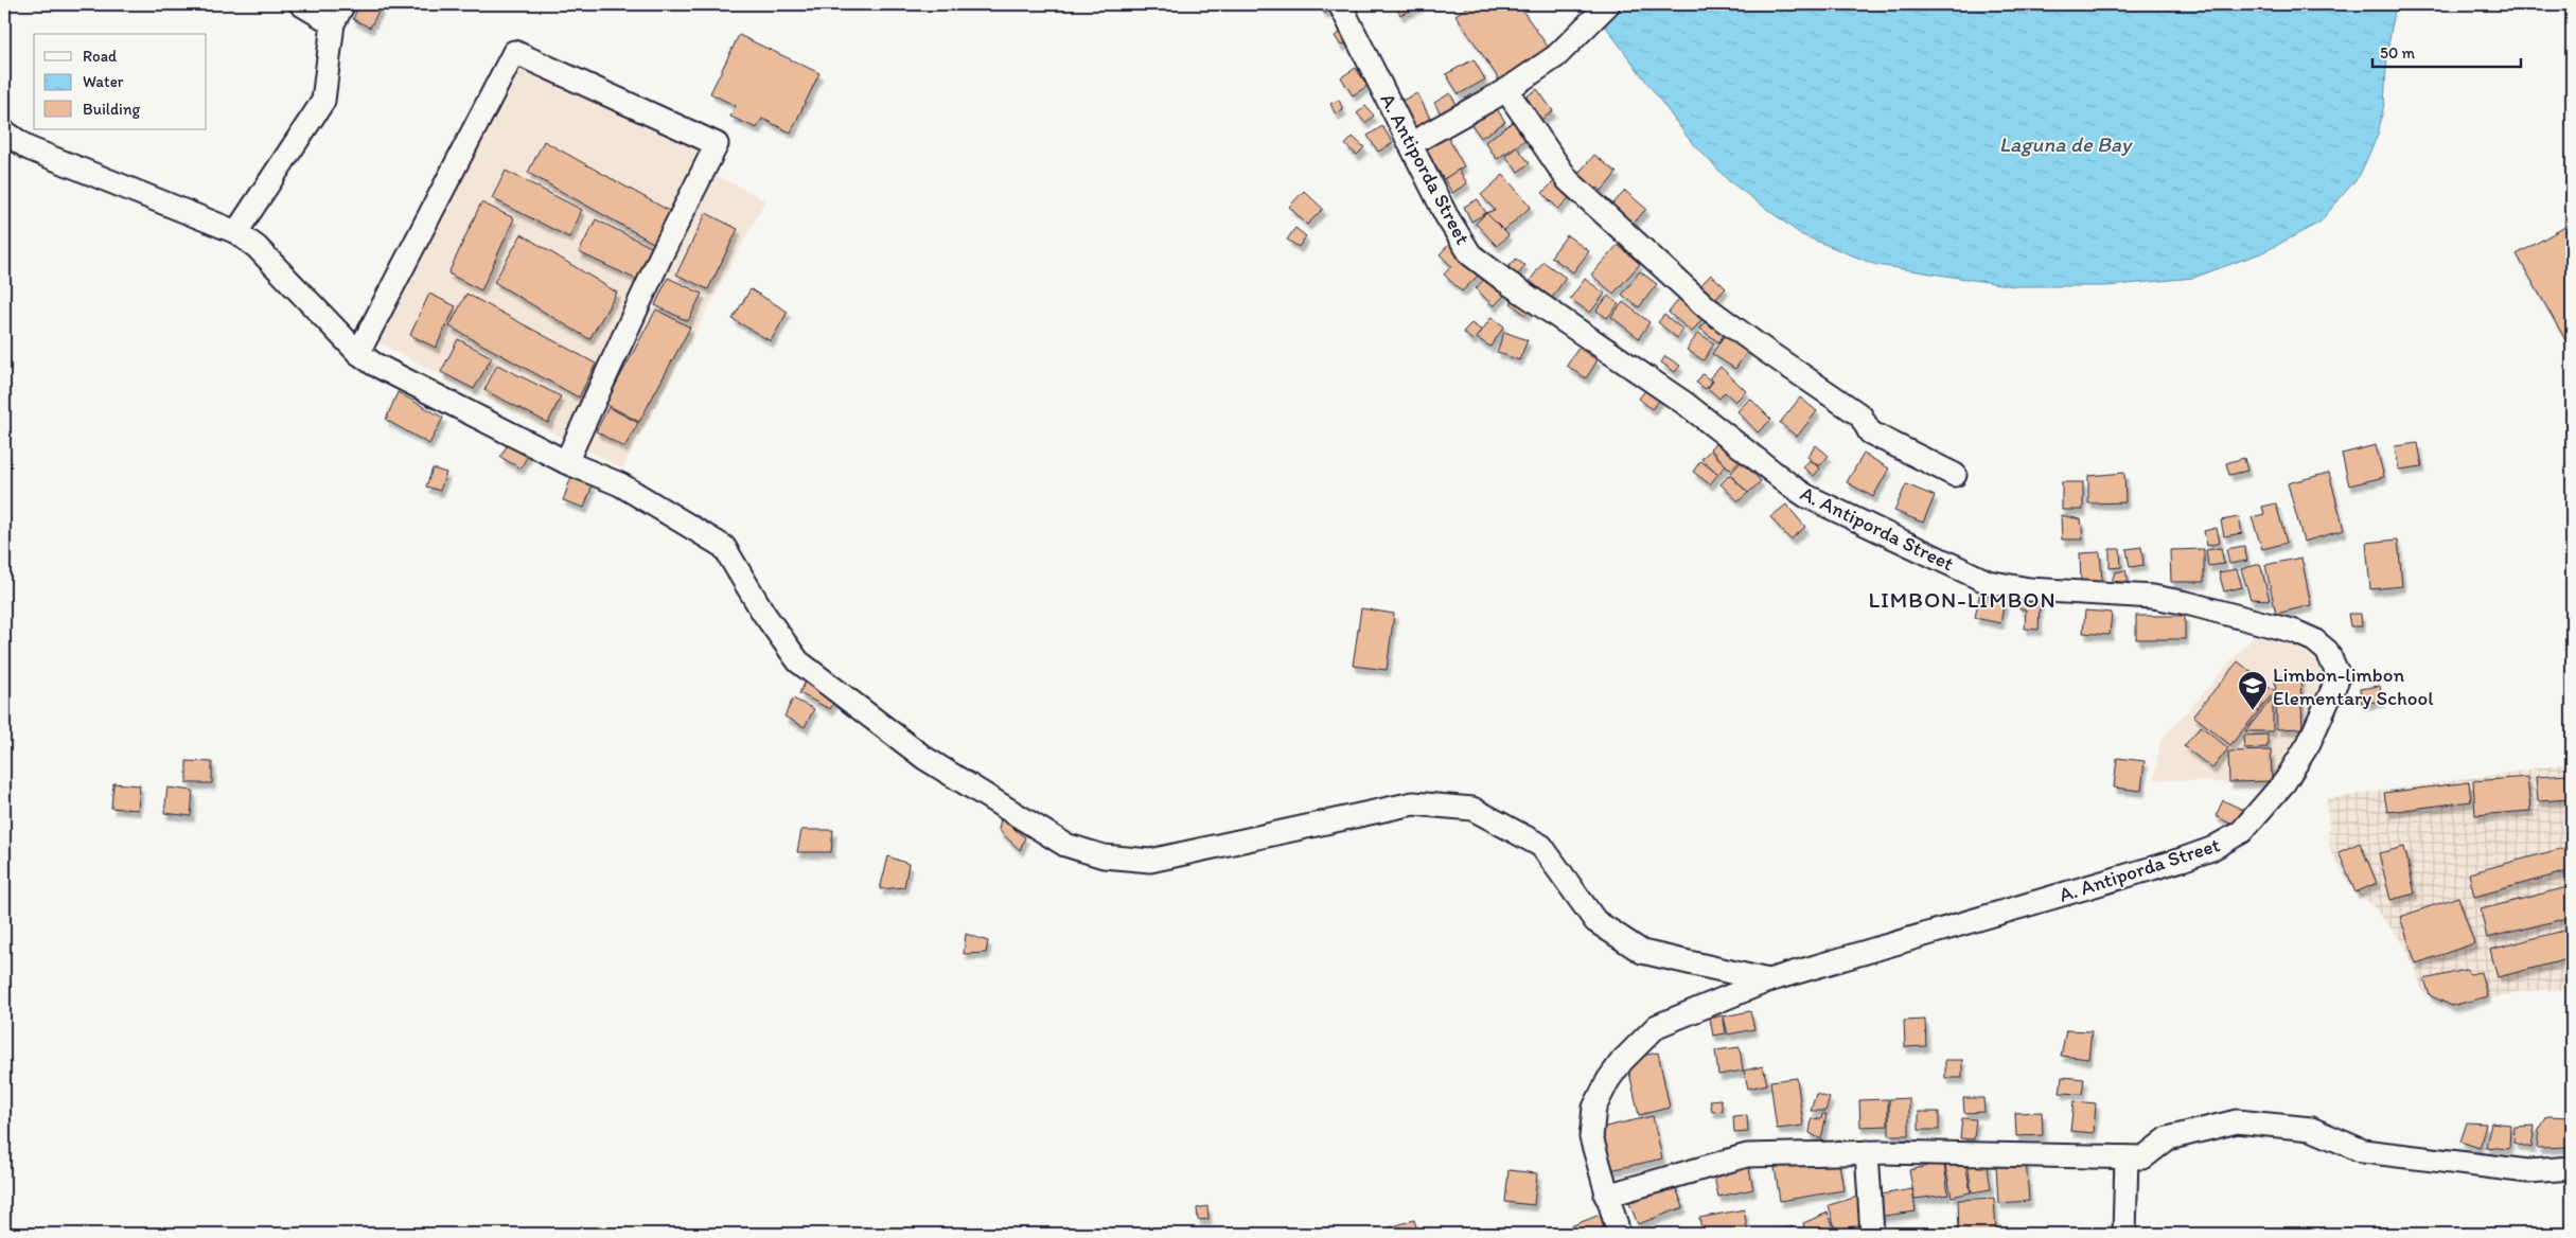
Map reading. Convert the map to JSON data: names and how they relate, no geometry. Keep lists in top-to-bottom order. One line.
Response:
{"streets":{"street":["A. Antiporda Street"]},"districts":["LIMBON-LIMBON"],"water":["Laguna de Bay"],"places":{"school or university":["Limbon-limbon Elementary School"]},"legend":["Road","Water","Building"],"scale_bar":"50 m"}
